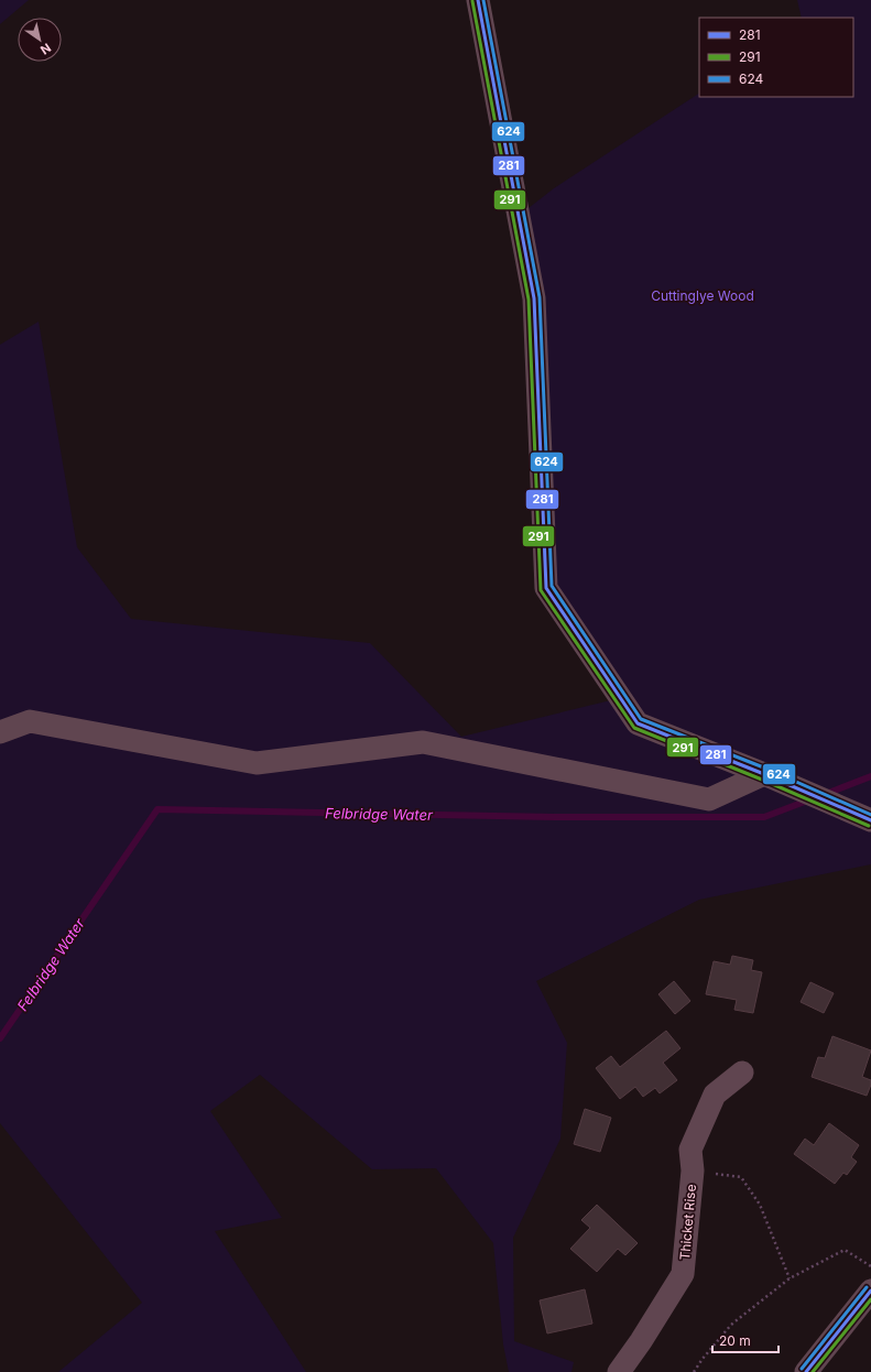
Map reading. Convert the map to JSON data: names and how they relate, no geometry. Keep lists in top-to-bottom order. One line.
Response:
{"streets":{"street":["Thicket Rise"]},"water":["Felbridge Water"],"parks":["Cuttinglye Wood"],"lines":["transit line 281","transit line 624","transit line 291"],"legend":["281","291","624"],"scale_bar":"20 m","north":"bottom right"}
